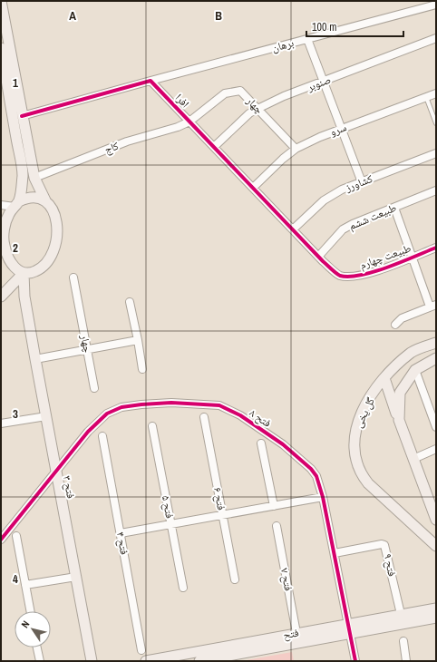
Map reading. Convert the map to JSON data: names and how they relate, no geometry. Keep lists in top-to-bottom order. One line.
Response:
{"streets":{"street":["برهان","صنوبر","افرا","چهار","سرو","کاج","کشاورز","طبیعت ششم","طبیعت چهارم","گل یخی","فتح ۸","فتح ۳","فتح ۶","فتح ۵","فتح ۴","فتح ۹","فتح ۷","فتح"]},"crossings":[["برهان","افرا"],["صنوبر","افرا"],["صنوبر","چهار"],["افرا","چهار"],["افرا","سرو"],["افرا","کاج"],["افرا","کشاورز"],["افرا","طبیعت چهارم"],["چهار","سرو"],["چهار","کاج"],["کشاورز","طبیعت چهارم"],["طبیعت ششم","طبیعت چهارم"],["فتح ۸","فتح ۳"],["فتح ۸","فتح ۹"],["فتح ۸","فتح"],["فتح ۹","فتح"],["فتح ۷","فتح"]],"scale_bar":"100 m","north":"top left","grid":{"columns":["A","B"],"rows":["1","2","3","4"]}}
